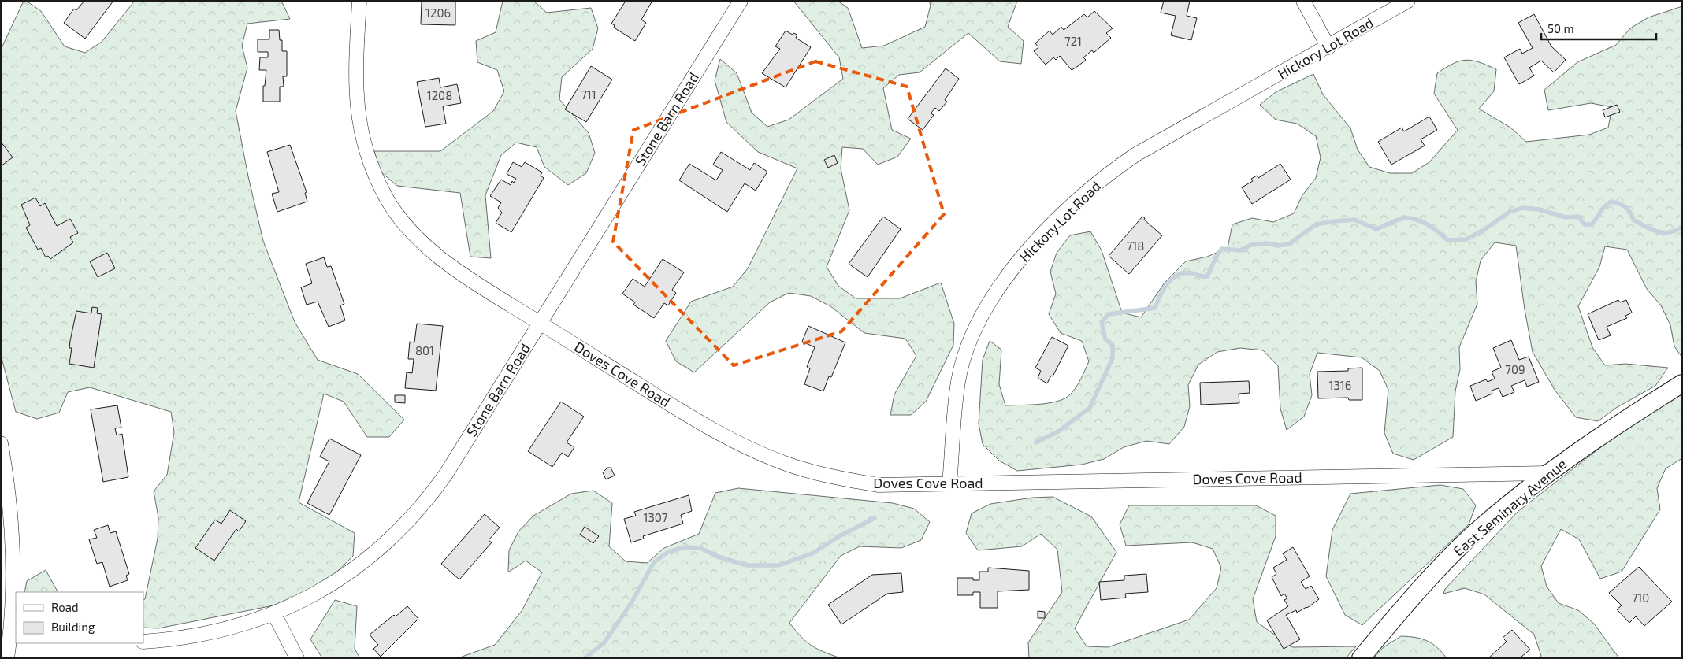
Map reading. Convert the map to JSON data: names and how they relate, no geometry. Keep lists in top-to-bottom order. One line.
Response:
{"streets":{"street":["Hickory Lot Road","Stone Barn Road","Doves Cove Road","East Seminary Avenue"]},"crossings":[["Hickory Lot Road","Doves Cove Road"],["Stone Barn Road","Doves Cove Road"],["Doves Cove Road","East Seminary Avenue"]],"house_numbers":["1206","721","711","1208","718","801","709","1316","1307","710"],"legend":["Road","Building"],"scale_bar":"50 m"}
